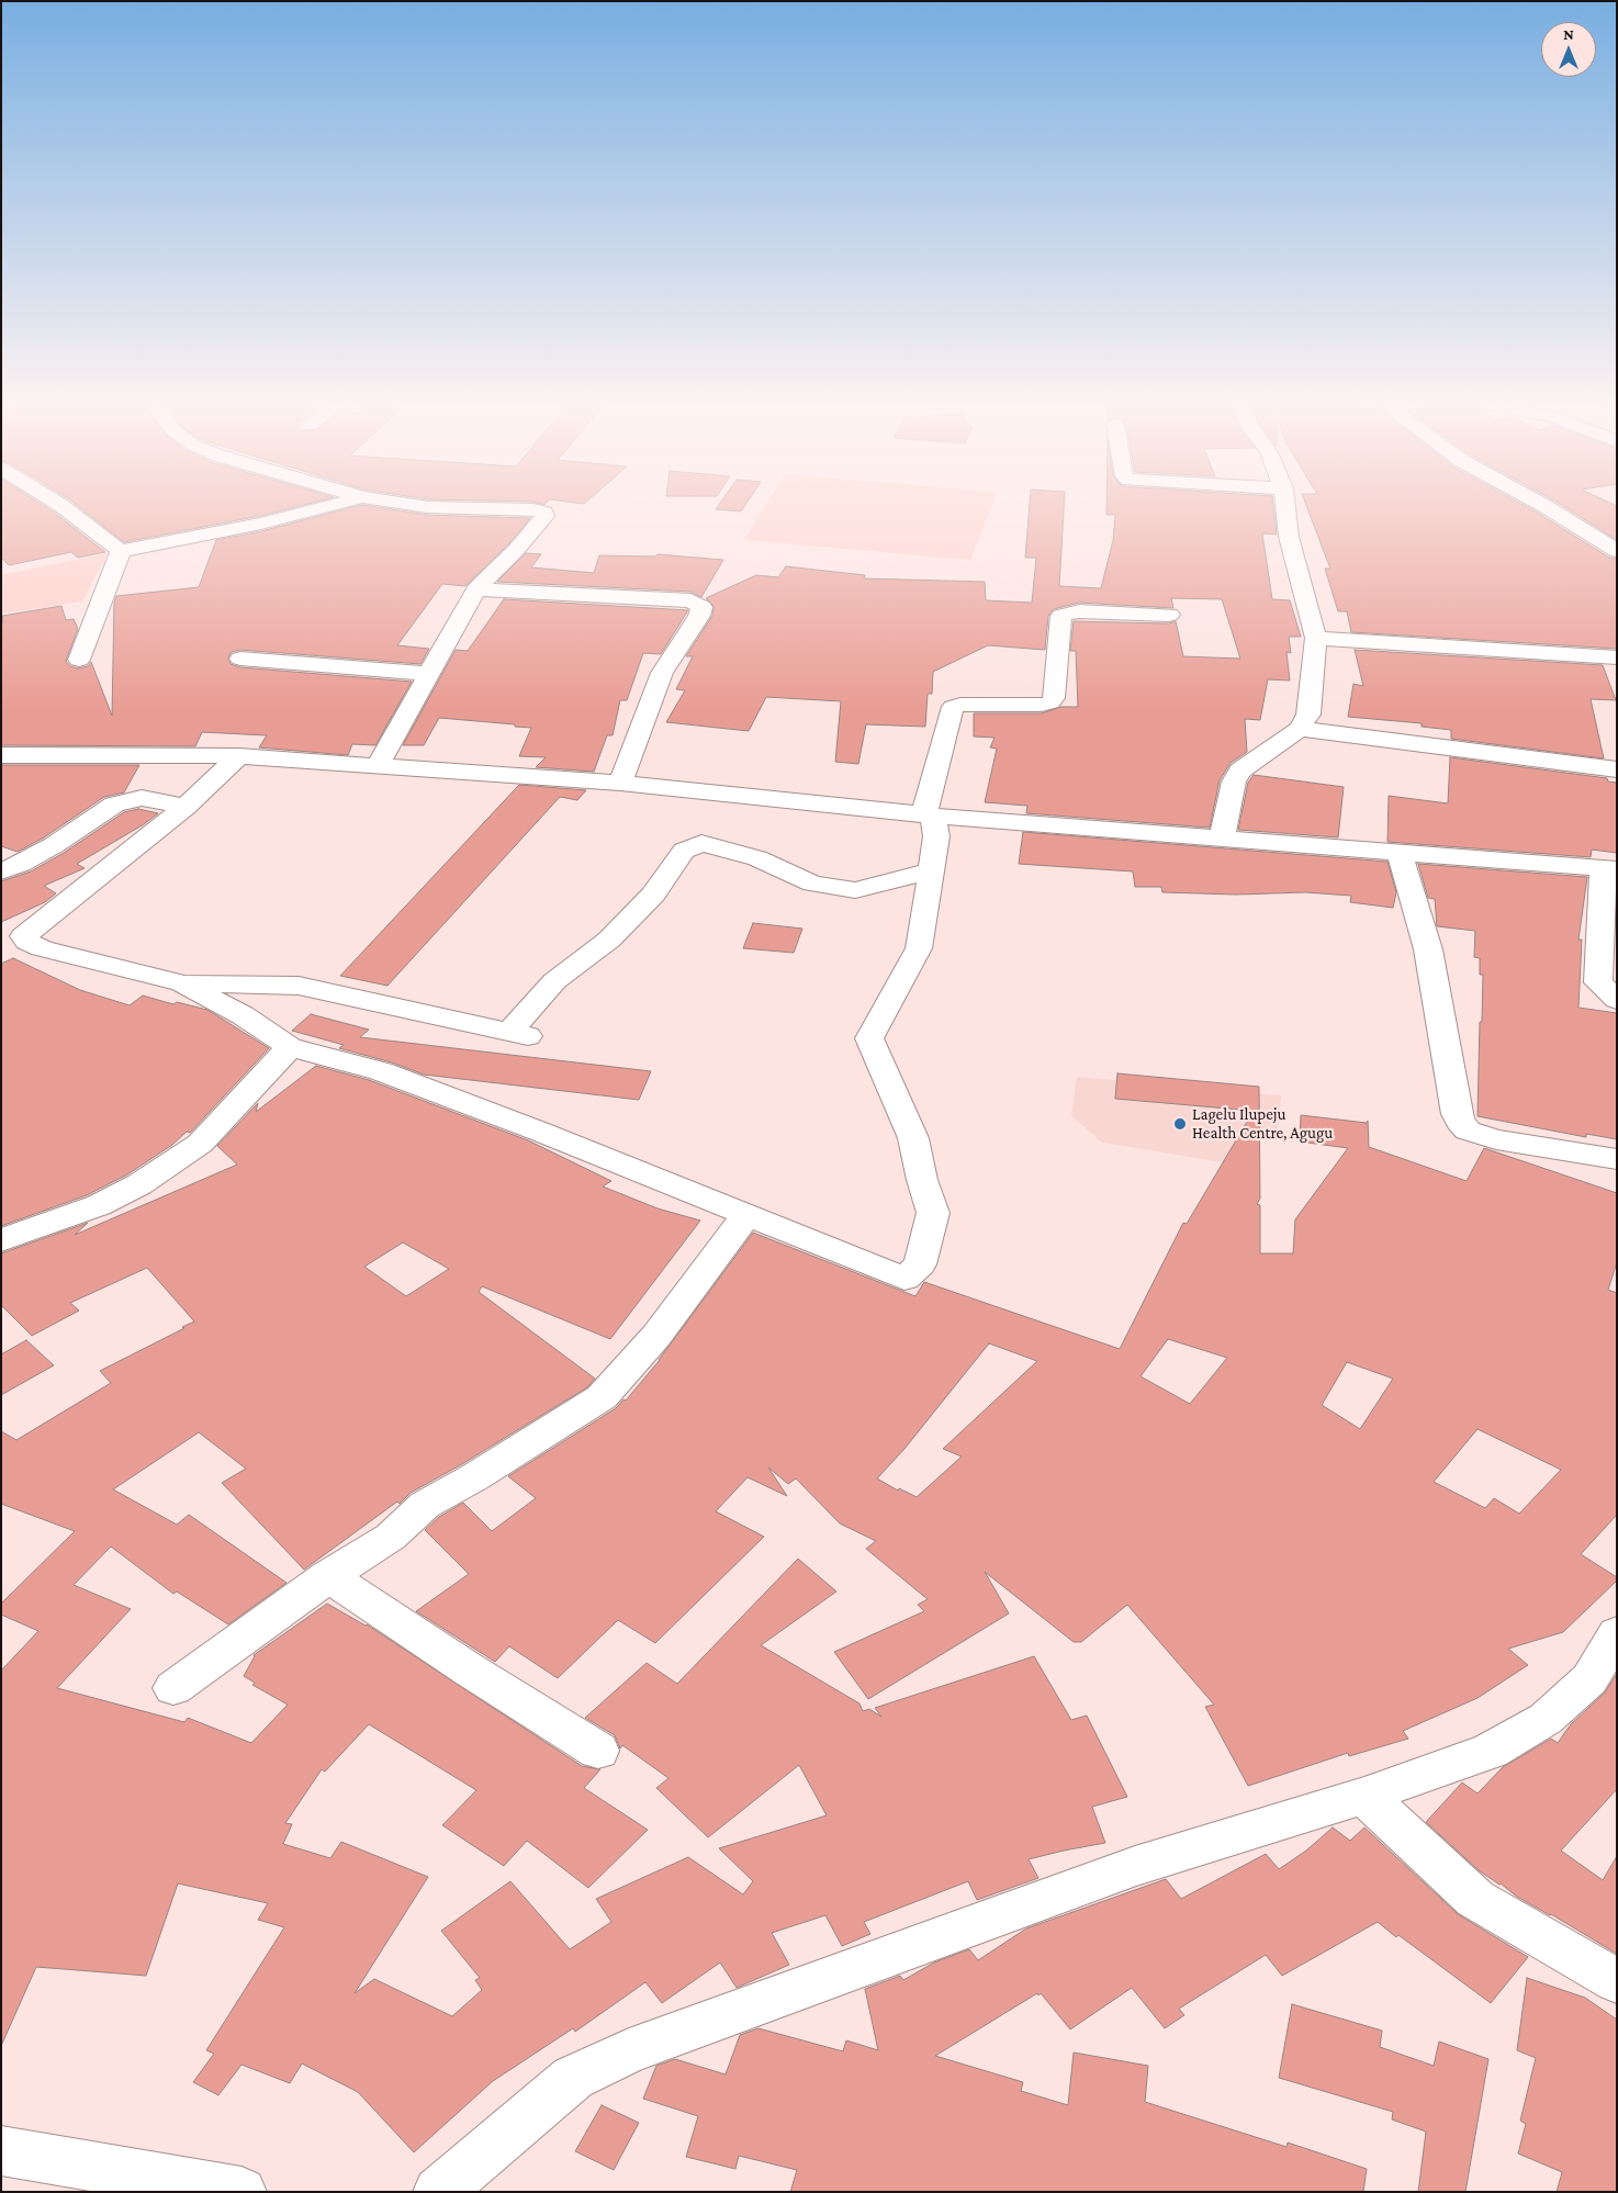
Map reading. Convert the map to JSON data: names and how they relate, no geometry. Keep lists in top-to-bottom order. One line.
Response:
{"places":["Lagelu Ilupeju Health Centre, Agugu"],"north":"top"}
